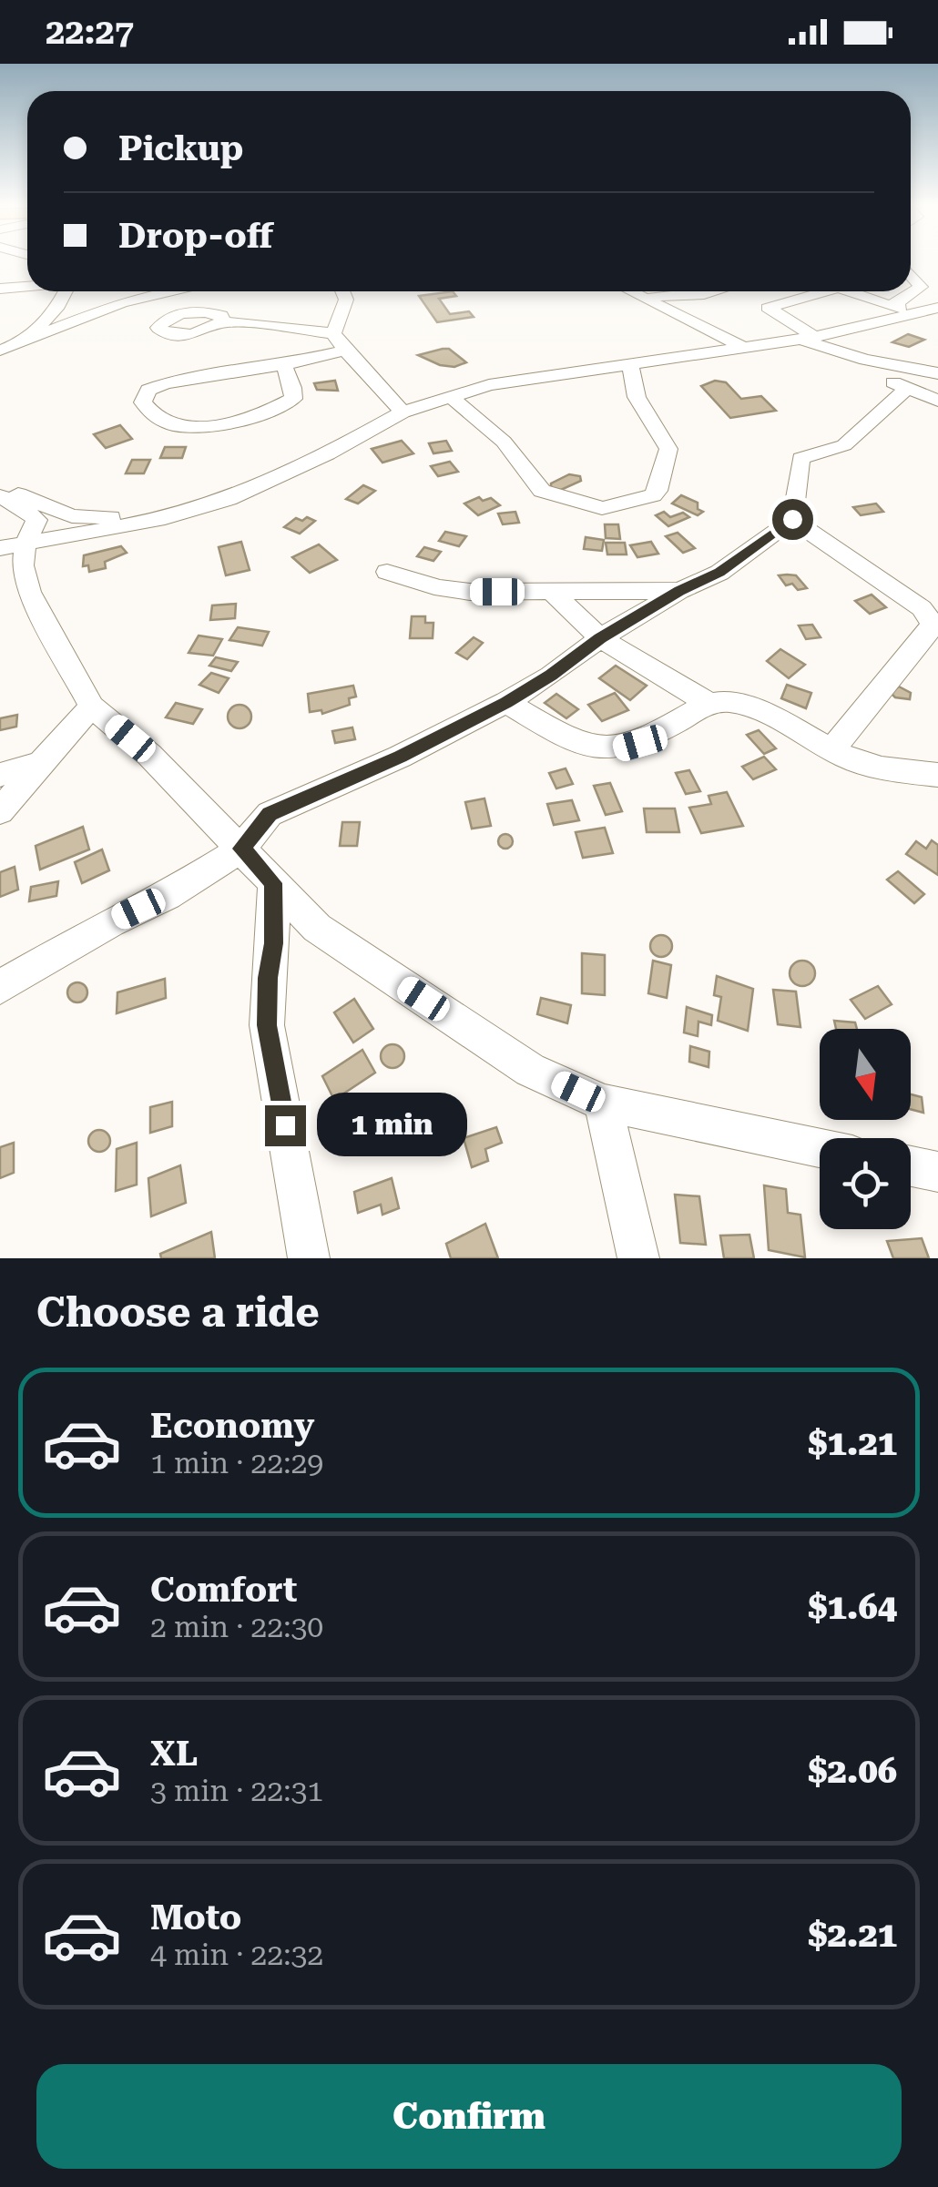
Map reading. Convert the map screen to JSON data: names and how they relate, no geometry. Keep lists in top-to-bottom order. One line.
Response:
{"north":"bottom","page":{"status":"22:27","banner":["Pickup","Drop-off"],"bubble":"1 min","heading":"Choose a ride","list":[{"name":"Economy","note":"1 min · 22:29","value":"$1.21"},{"name":"Comfort","note":"2 min · 22:30","value":"$1.64"},{"name":"XL","note":"3 min · 22:31","value":"$2.06"},{"name":"Moto","note":"4 min · 22:32","value":"$2.21"}],"buttons":"Confirm"}}
